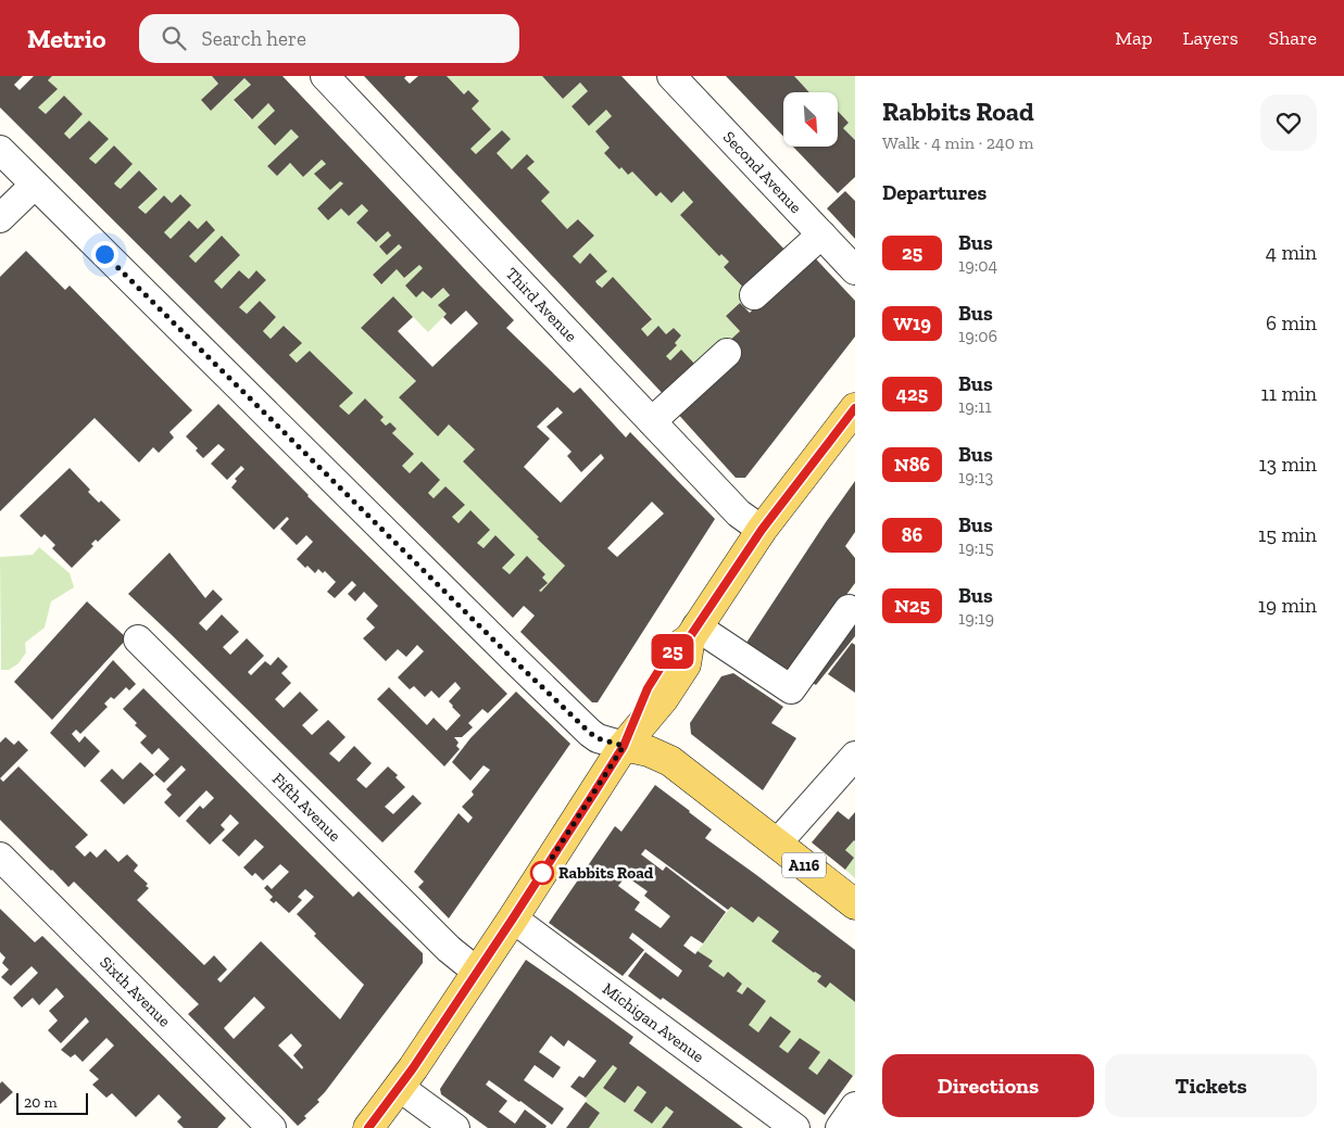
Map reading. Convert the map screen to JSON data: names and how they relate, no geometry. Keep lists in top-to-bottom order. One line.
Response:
{"streets":{"main road":["A116"],"street":["Second Avenue","Third Avenue","Fifth Avenue","Sixth Avenue","Michigan Avenue"]},"places":["Rabbits Road"],"lines":["bus line 25"],"scale_bar":"20 m","north":"bottom right","page":{"header":"Metrio","search":"Search here","nav":["Map","Layers","Share"],"on_map":"25","heading":[["Rabbits Road","Walk · 4 min · 240 m"],"Departures"],"list":[{"mark":"25","name":"Bus","note":"19:04","value":"4 min"},{"mark":"W19","name":"Bus","note":"19:06","value":"6 min"},{"mark":"425","name":"Bus","note":"19:11","value":"11 min"},{"mark":"N86","name":"Bus","note":"19:13","value":"13 min"},{"mark":"86","name":"Bus","note":"19:15","value":"15 min"},{"mark":"N25","name":"Bus","note":"19:19","value":"19 min"}],"buttons":["Directions","Tickets"],"scale":"20 m"}}
